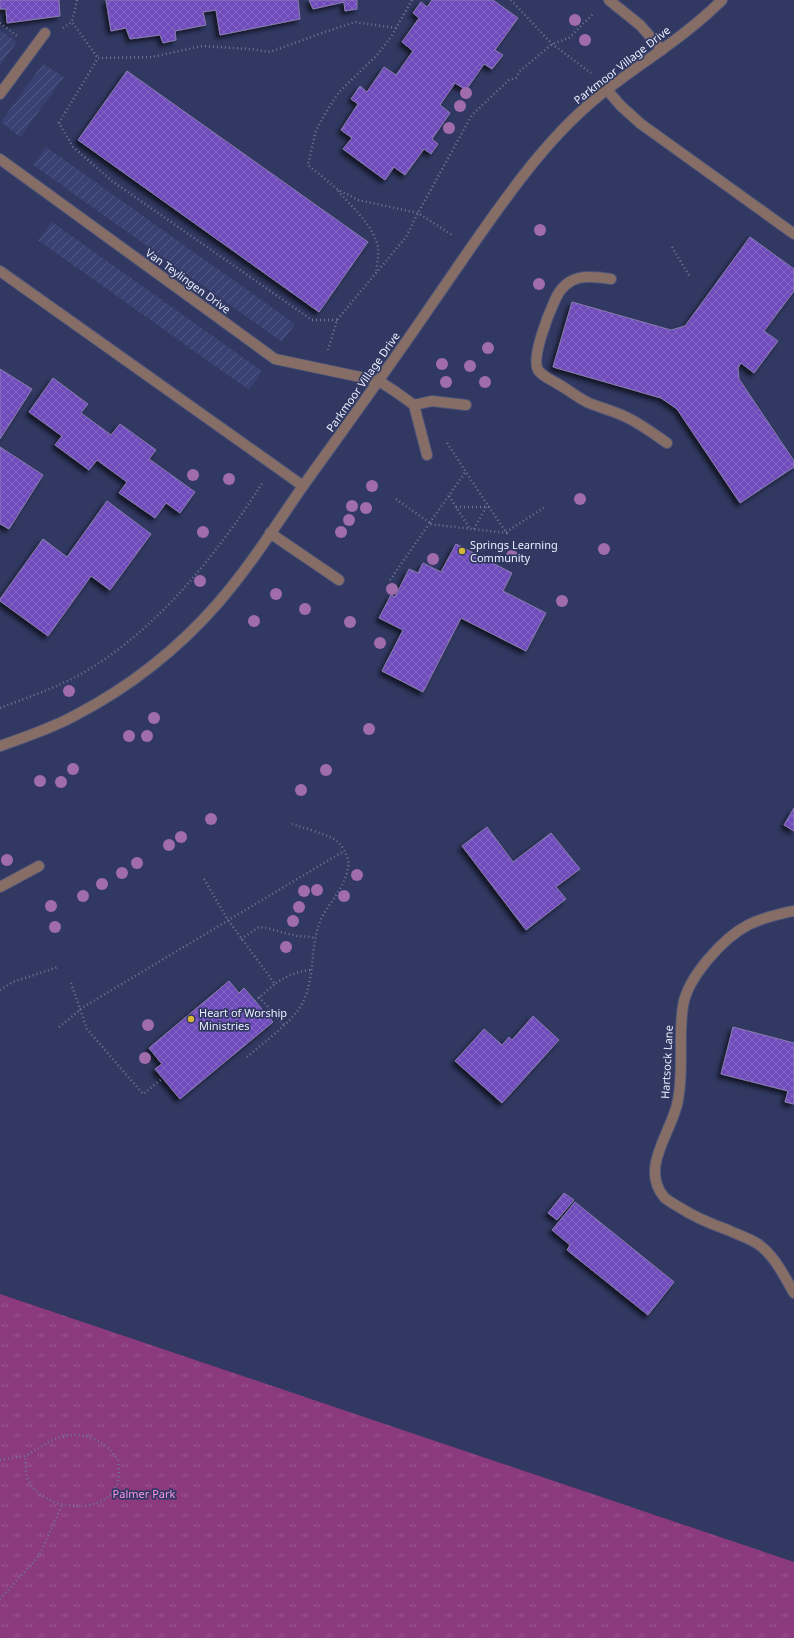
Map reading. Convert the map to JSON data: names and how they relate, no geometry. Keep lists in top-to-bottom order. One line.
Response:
{"streets":{"street":["Parkmoor Village Drive","Van Teylingen Drive","Hartsock Lane"]},"crossings":[["Parkmoor Village Drive","Van Teylingen Drive"]],"parks":["Palmer Park"],"places":["Springs Learning Community","Heart of Worship Ministries"]}
